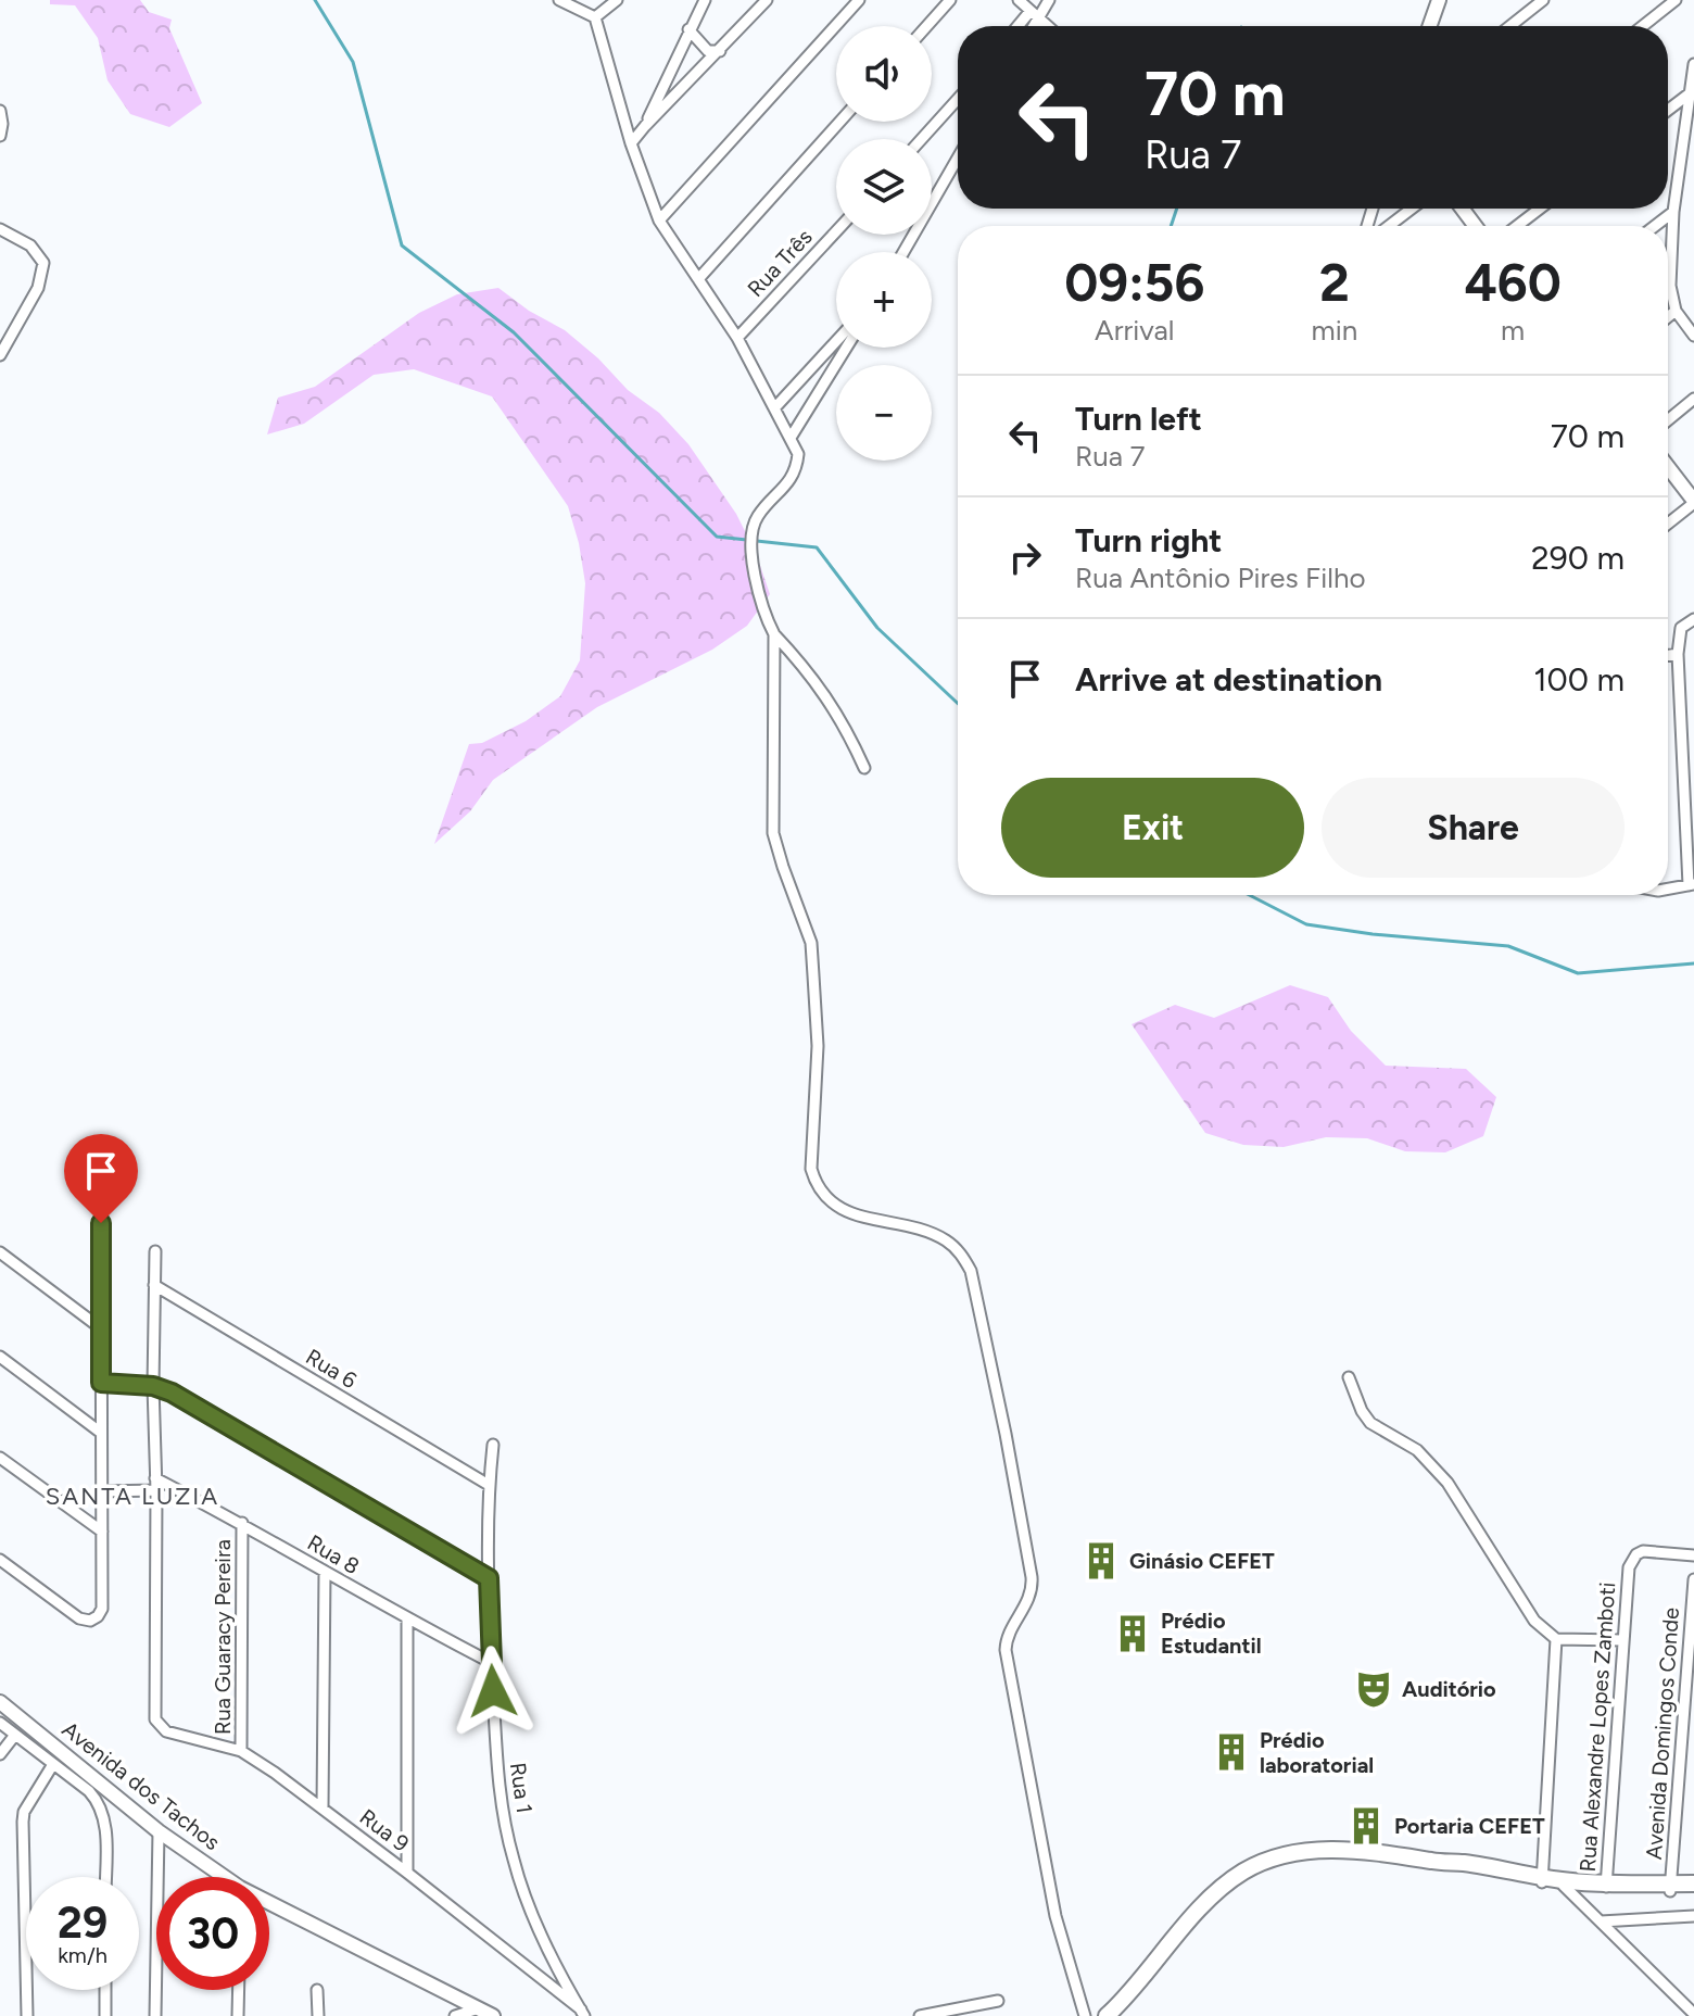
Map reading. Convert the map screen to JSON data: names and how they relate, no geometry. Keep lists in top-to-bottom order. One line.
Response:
{"streets":{"street":["Rua Três","Rua 6","Rua 8","Rua Guaracy Pereira","Rua Alexandre Lopes Zamboti","Avenida Domingos Conde","Avenida dos Tachos","Rua 1","Rua 9"]},"crossings":[["Rua 6","Rua 1"],["Rua 8","Rua Guaracy Pereira"],["Rua 8","Rua 1"],["Rua 8","Rua 9"],["Rua Guaracy Pereira","Rua 9"],["Rua 1","Rua 9"]],"districts":["SANTA LUZIA"],"places":{"building":["Ginásio CEFET","Prédio Estudantil","Prédio laboratorial","Portaria CEFET"],"theatre":["Auditório"]},"page":{"map_buttons":["+","−"],"turn":["70 m","Rua 7"],"eta":["09:56","Arrival","2","min","460","m"],"list":[{"name":"Turn left","note":"Rua 7","value":"70 m"},{"name":"Turn right","note":"Rua Antônio Pires Filho","value":"290 m"},{"name":"Arrive at destination","value":"100 m"}],"buttons":["Exit","Share"],"speed":"29 km/h","limit":"30"}}
